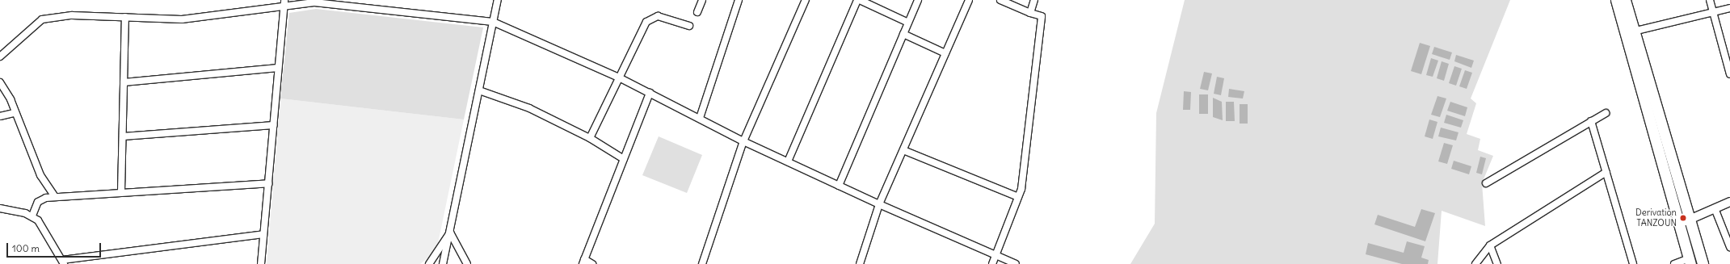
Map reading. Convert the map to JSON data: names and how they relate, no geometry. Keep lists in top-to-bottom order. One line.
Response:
{"places":["Derivation TANZOUN"],"scale_bar":"100 m"}
